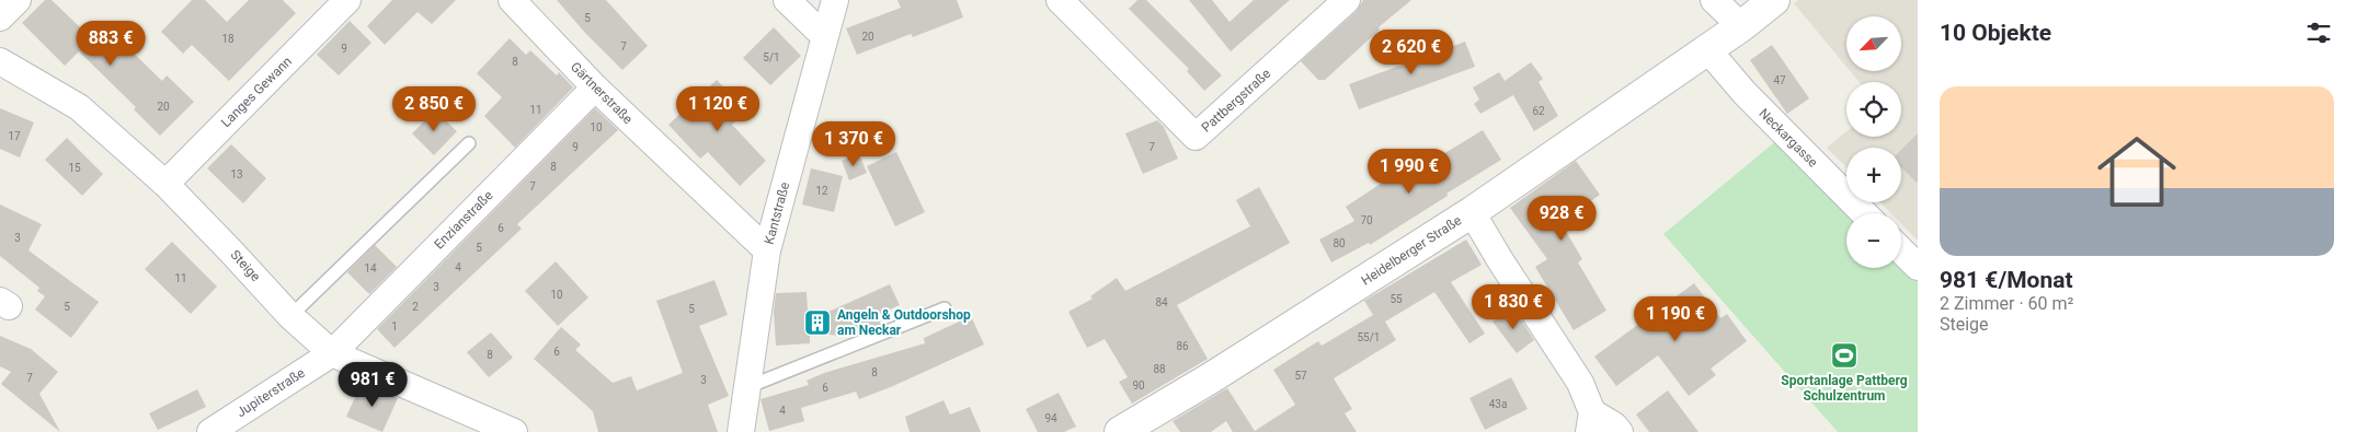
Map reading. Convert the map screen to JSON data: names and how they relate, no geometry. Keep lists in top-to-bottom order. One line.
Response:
{"streets":{"street":["Langes Gewann","Gärtnerstraße","Pattbergstraße","Neckargasse","Kantstraße","Enzianstraße","Heidelberger Straße","Steige","Jupiterstraße"]},"crossings":[["Langes Gewann","Steige"],["Gärtnerstraße","Kantstraße"],["Gärtnerstraße","Enzianstraße"],["Neckargasse","Heidelberger Straße"],["Enzianstraße","Steige"],["Enzianstraße","Jupiterstraße"],["Steige","Jupiterstraße"]],"places":{"building":["Angeln & Outdoorshop am Neckar"],"sports":["Sportanlage Pattberg Schulzentrum"]},"house_numbers":["5","20","18","7","9","5/1","8","47","20","11","62","10","17","9","7","8","15","13","7","12","70","6","3","80","5","4","14","11","3","10","55","84","5","2","5","1","55/1","86","6","8","88","8","57","7","3","90","6","43a","4","94"],"north":"bottom left","page":{"heading":"10 Objekte","map_buttons":["+","−"],"price":["883 €","2 620 €","2 850 €","1 120 €","1 370 €","1 990 €","928 €","1 830 €","1 190 €","981 €"],"list":[{"name":"981 €/Monat","note":"2 Zimmer · 60 m² · Steige"}]}}
